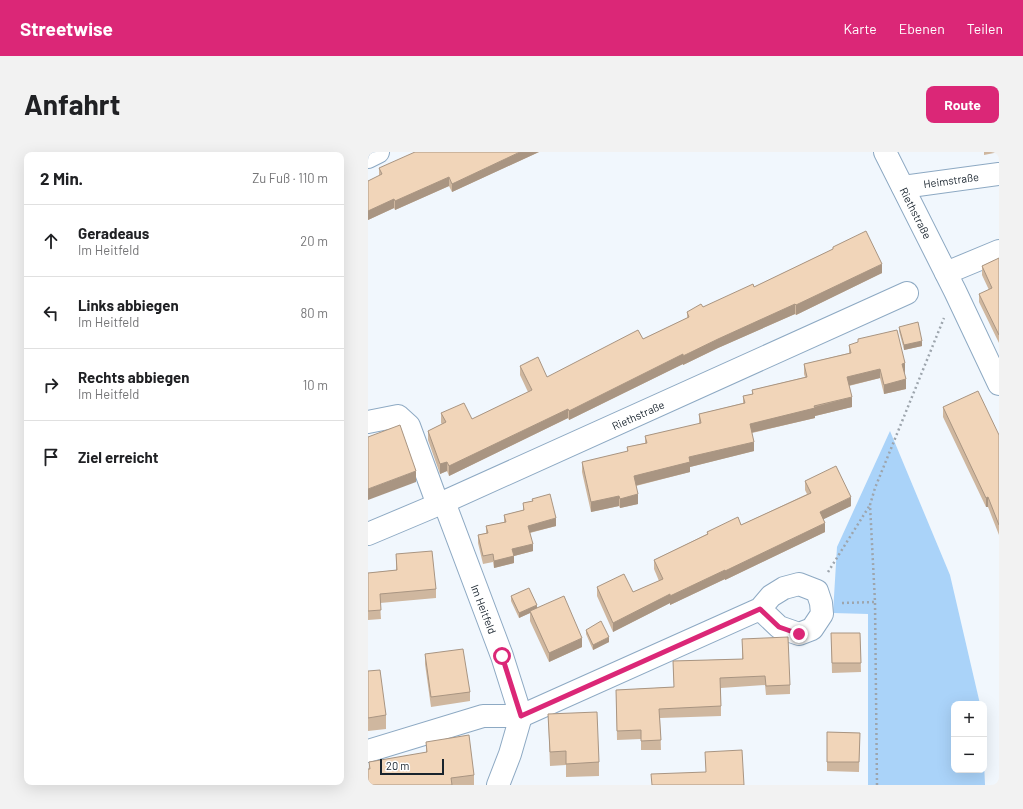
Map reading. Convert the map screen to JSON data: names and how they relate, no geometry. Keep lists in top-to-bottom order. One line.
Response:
{"streets":{"street":["Heimstraße","Riethstraße","Im Heitfeld"]},"crossings":[["Heimstraße","Riethstraße"],["Riethstraße","Im Heitfeld"]],"scale_bar":"20 m","page":{"header":"Streetwise","nav":["Karte","Ebenen","Teilen"],"buttons":"Route","title":"Anfahrt","heading":["2 Min.","Zu Fuß · 110 m"],"list":[["Geradeaus","Im Heitfeld","20 m"],["Links abbiegen","Im Heitfeld","80 m"],["Rechts abbiegen","Im Heitfeld","10 m"],"Ziel erreicht"],"map_buttons":["+","−"],"scale":"20 m"}}
